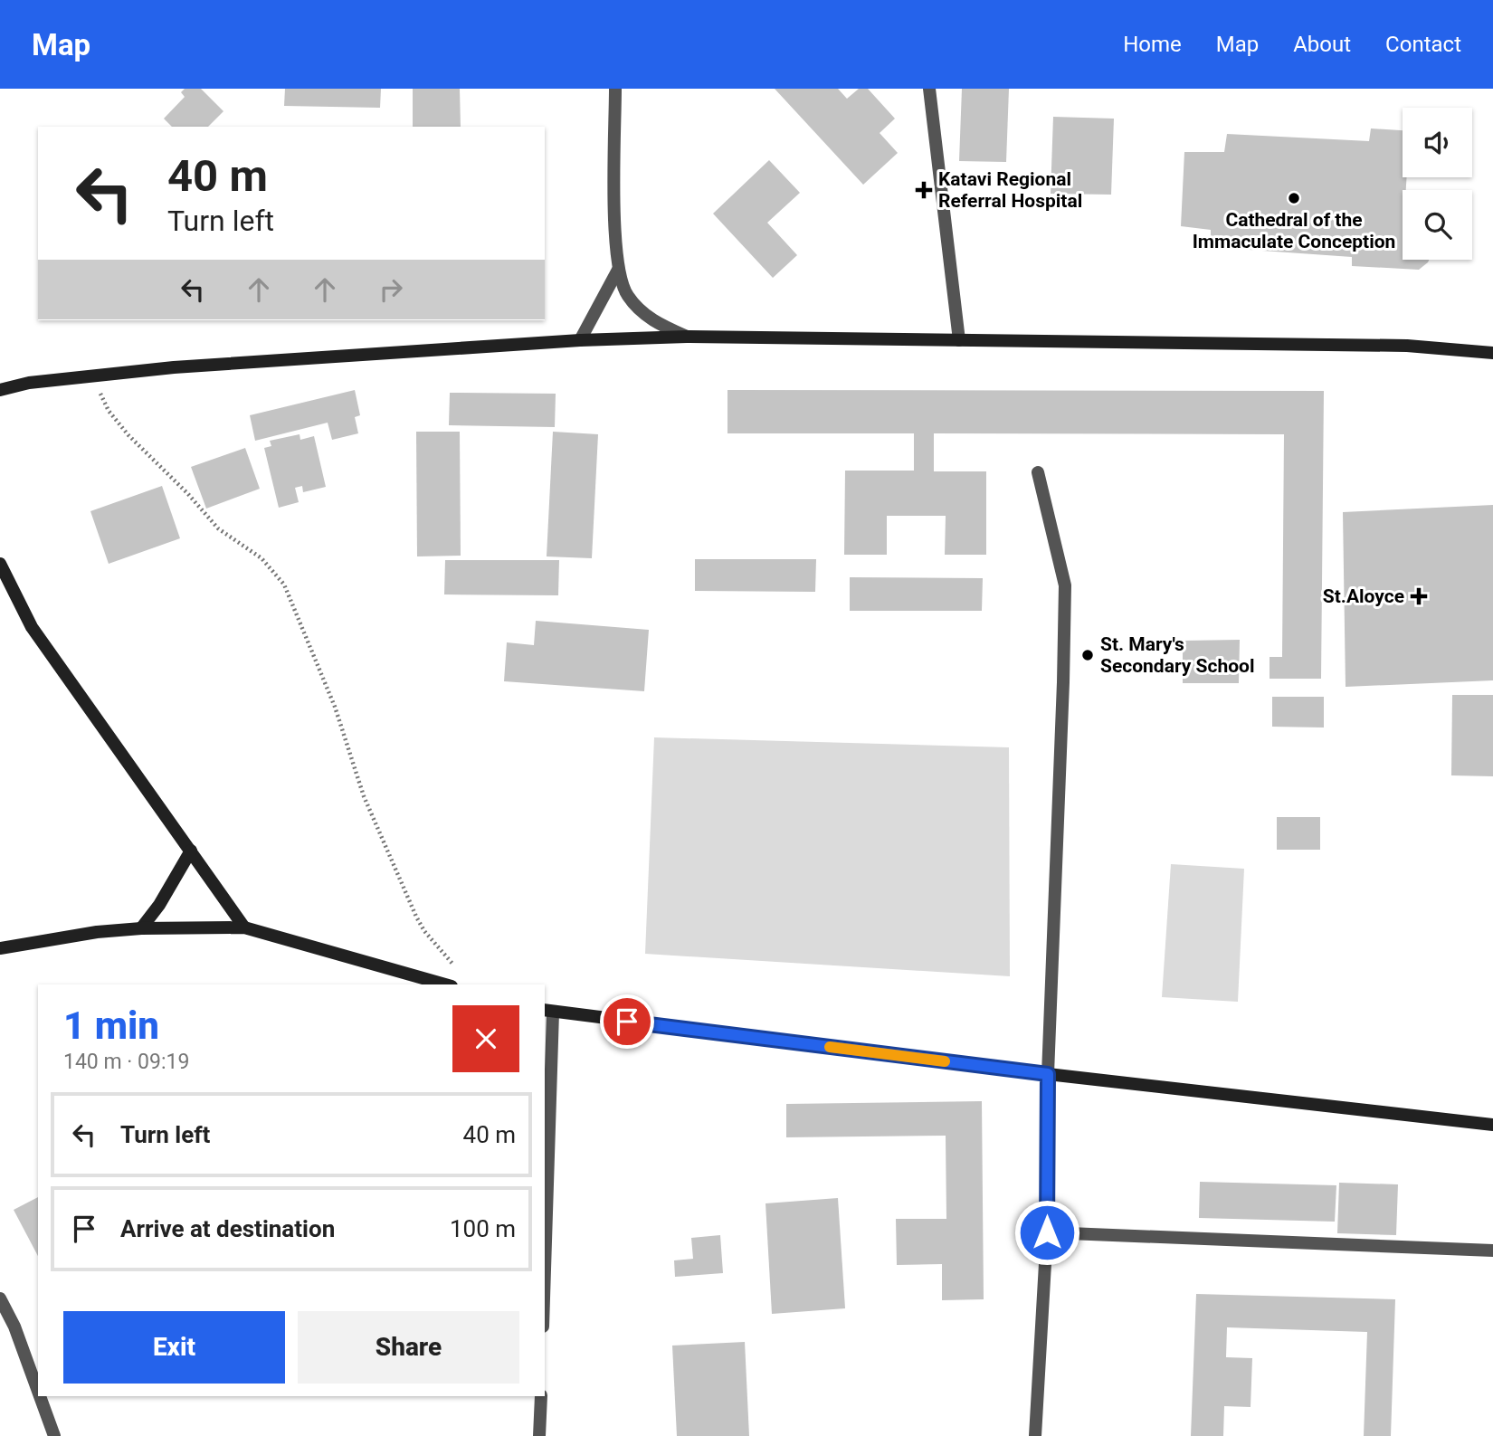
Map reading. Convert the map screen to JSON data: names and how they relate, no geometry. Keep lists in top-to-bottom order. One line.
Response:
{"places":{"health":["Katavi Regional Referral Hospital","St.Aloyce"],"other":["Cathedral of the Immaculate Conception","St. Mary's Secondary School"]},"page":{"header":"Map","nav":["Home","Map","About","Contact"],"turn":["40 m","Turn left"],"heading":["1 min","140 m · 09:19"],"list":[{"name":"Turn left","value":"40 m"},{"name":"Arrive at destination","value":"100 m"}],"buttons":["Exit","Share"]}}
